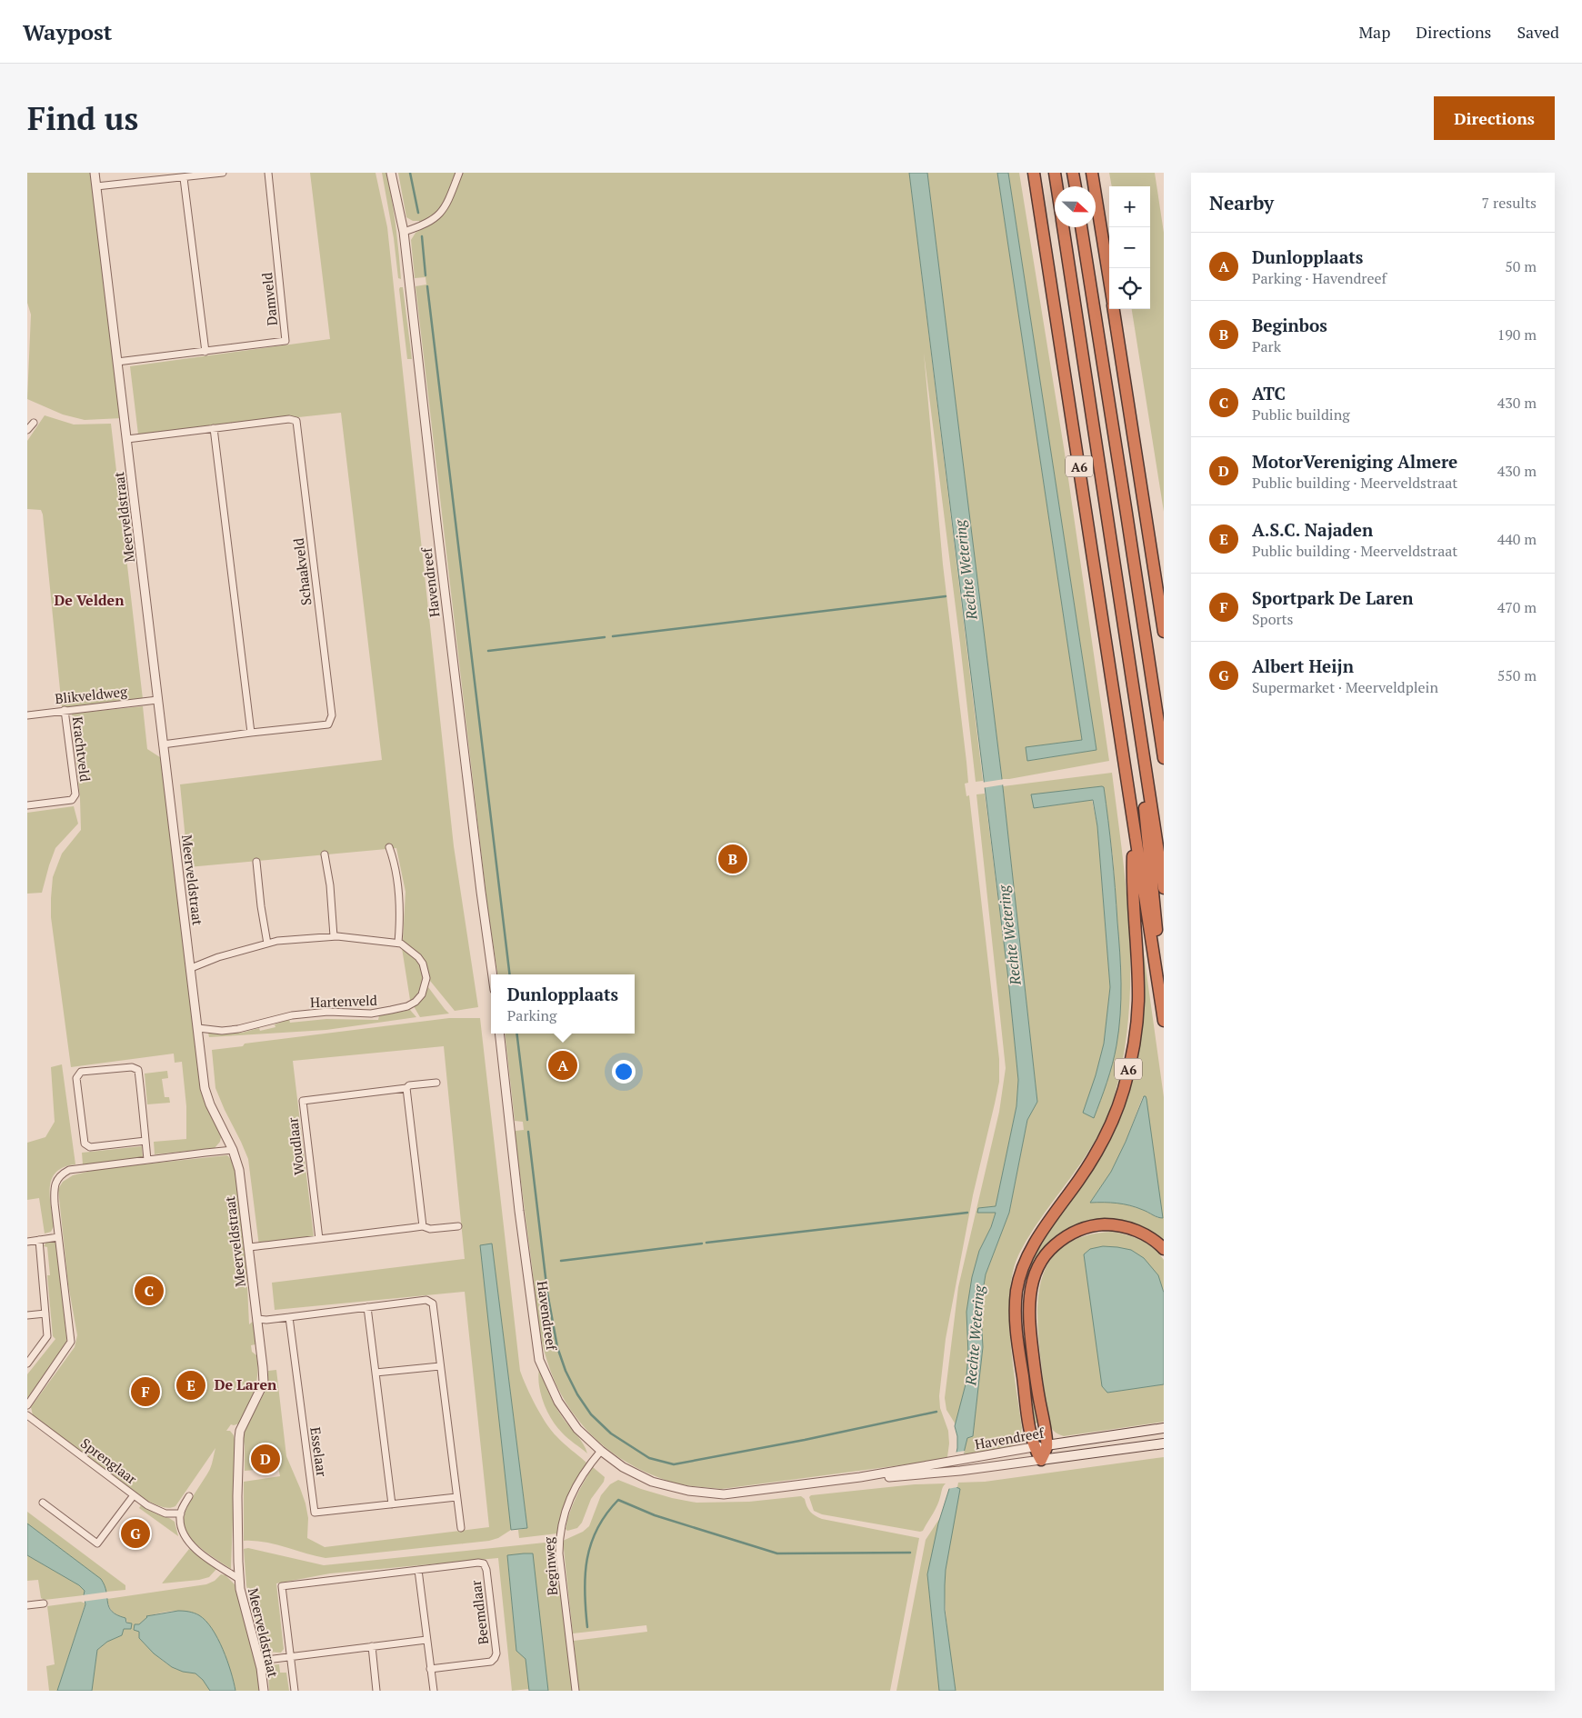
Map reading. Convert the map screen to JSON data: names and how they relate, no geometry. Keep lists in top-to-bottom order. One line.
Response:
{"streets":{"highway":["A6"],"main road":["Havendreef"],"street":["Damveld","Meerveldstraat","Schaakveld","Blikveldweg","Krachtveld","Hartenveld","Woudlaar","Esselaar","Sprenglaar","Beginweg","Beemdlaar"]},"crossings":[["Damveld","Meerveldstraat"],["A6","Havendreef"],["Meerveldstraat","Schaakveld"],["Meerveldstraat","Blikveldweg"],["Meerveldstraat","Hartenveld"],["Meerveldstraat","Sprenglaar"],["Havendreef","Beginweg"],["Blikveldweg","Krachtveld"]],"districts":["De Velden","De Laren"],"water":["Rechte Wetering"],"north":"right","page":{"header":"Waypost","nav":["Map","Directions","Saved"],"buttons":"Directions","title":"Find us","heading":["Nearby","7 results"],"map_buttons":["+","−"],"list":[{"mark":"A","name":"Dunlopplaats","note":"Parking · Havendreef","value":"50 m"},{"mark":"B","name":"Beginbos","note":"Park","value":"190 m"},{"mark":"C","name":"ATC","note":"Public building","value":"430 m"},{"mark":"D","name":"MotorVereniging Almere","note":"Public building · Meerveldstraat","value":"430 m"},{"mark":"E","name":"A.S.C. Najaden","note":"Public building · Meerveldstraat","value":"440 m"},{"mark":"F","name":"Sportpark De Laren","note":"Sports","value":"470 m"},{"mark":"G","name":"Albert Heijn","note":"Supermarket · Meerveldplein","value":"550 m"}],"pins":["B","A","C","E","F","D","G"],"popup":["Dunlopplaats","Parking"]}}
